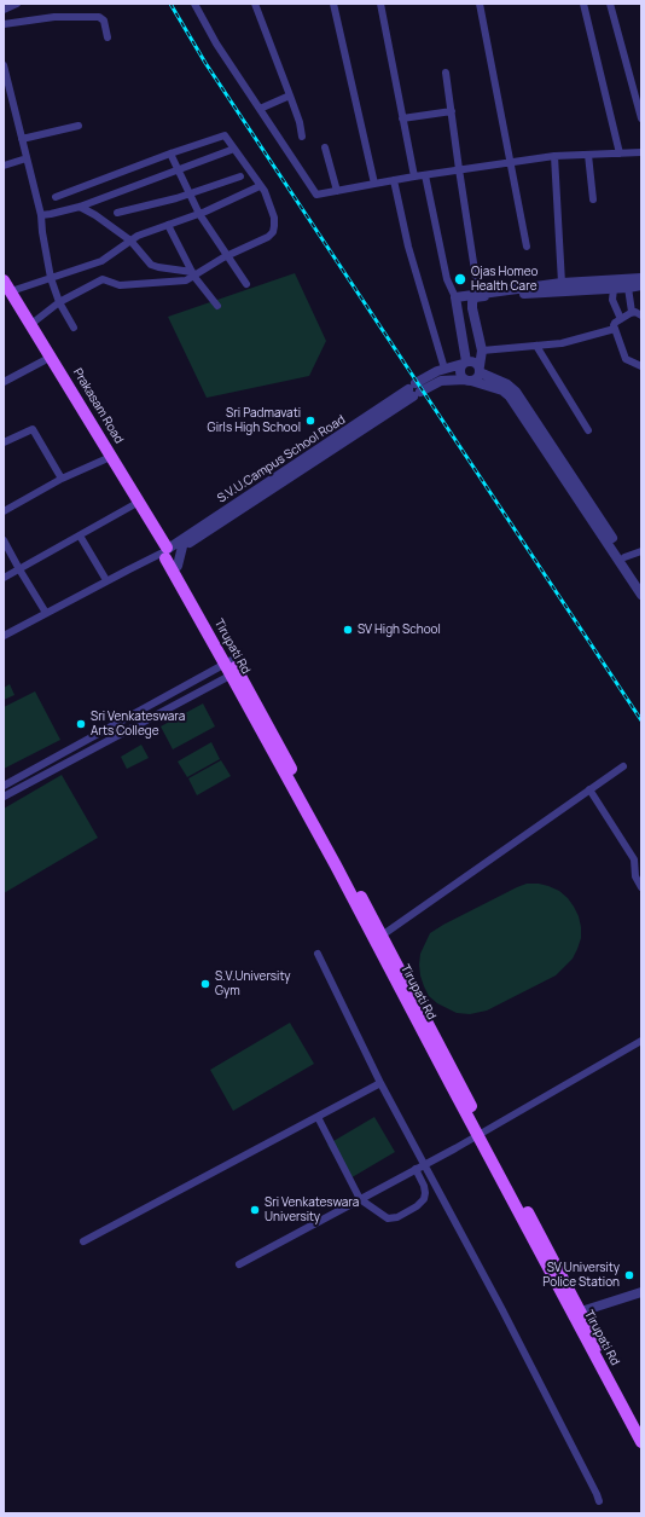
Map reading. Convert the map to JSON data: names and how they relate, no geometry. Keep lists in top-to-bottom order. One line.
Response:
{"streets":{"main road":["Prakasam Road","Tirupati Rd"],"street":["S.V.U.Campus School Road"]},"crossings":[["Prakasam Road","S.V.U.Campus School Road"],["Prakasam Road","Tirupati Rd"],["S.V.U.Campus School Road","Tirupati Rd"]],"places":["Ojas Homeo Health Care","Sri Padmavati Girls High School","SV High School","Sri Venkateswara Arts College","S.V.University Gym","Sri Venkateswara University","SV University Police Station"]}
